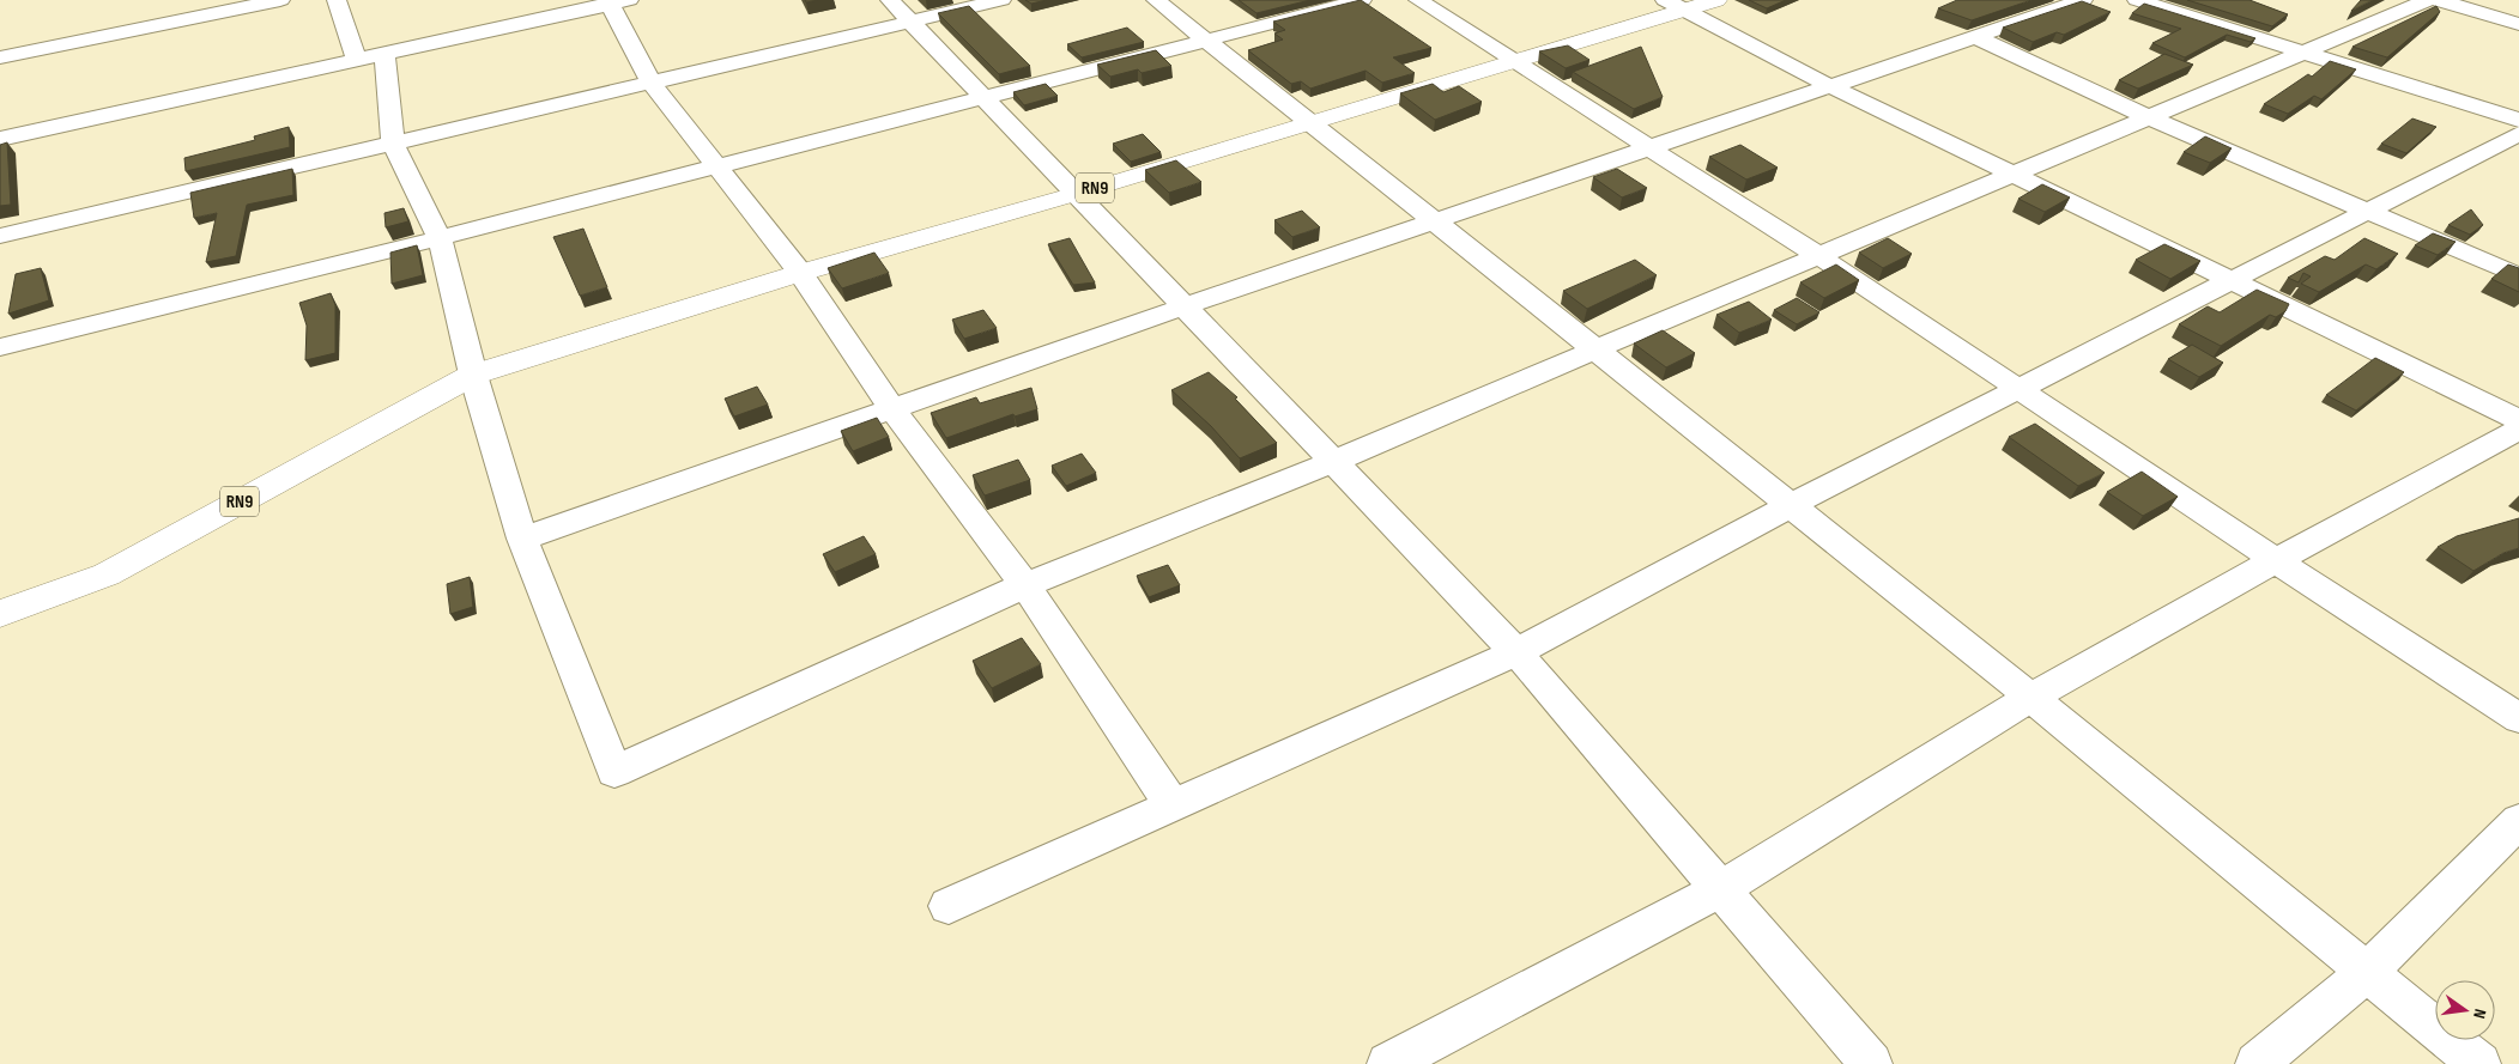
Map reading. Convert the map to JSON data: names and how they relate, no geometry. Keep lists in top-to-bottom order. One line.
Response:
{"streets":{"main road":["RN9"]},"north":"right"}
